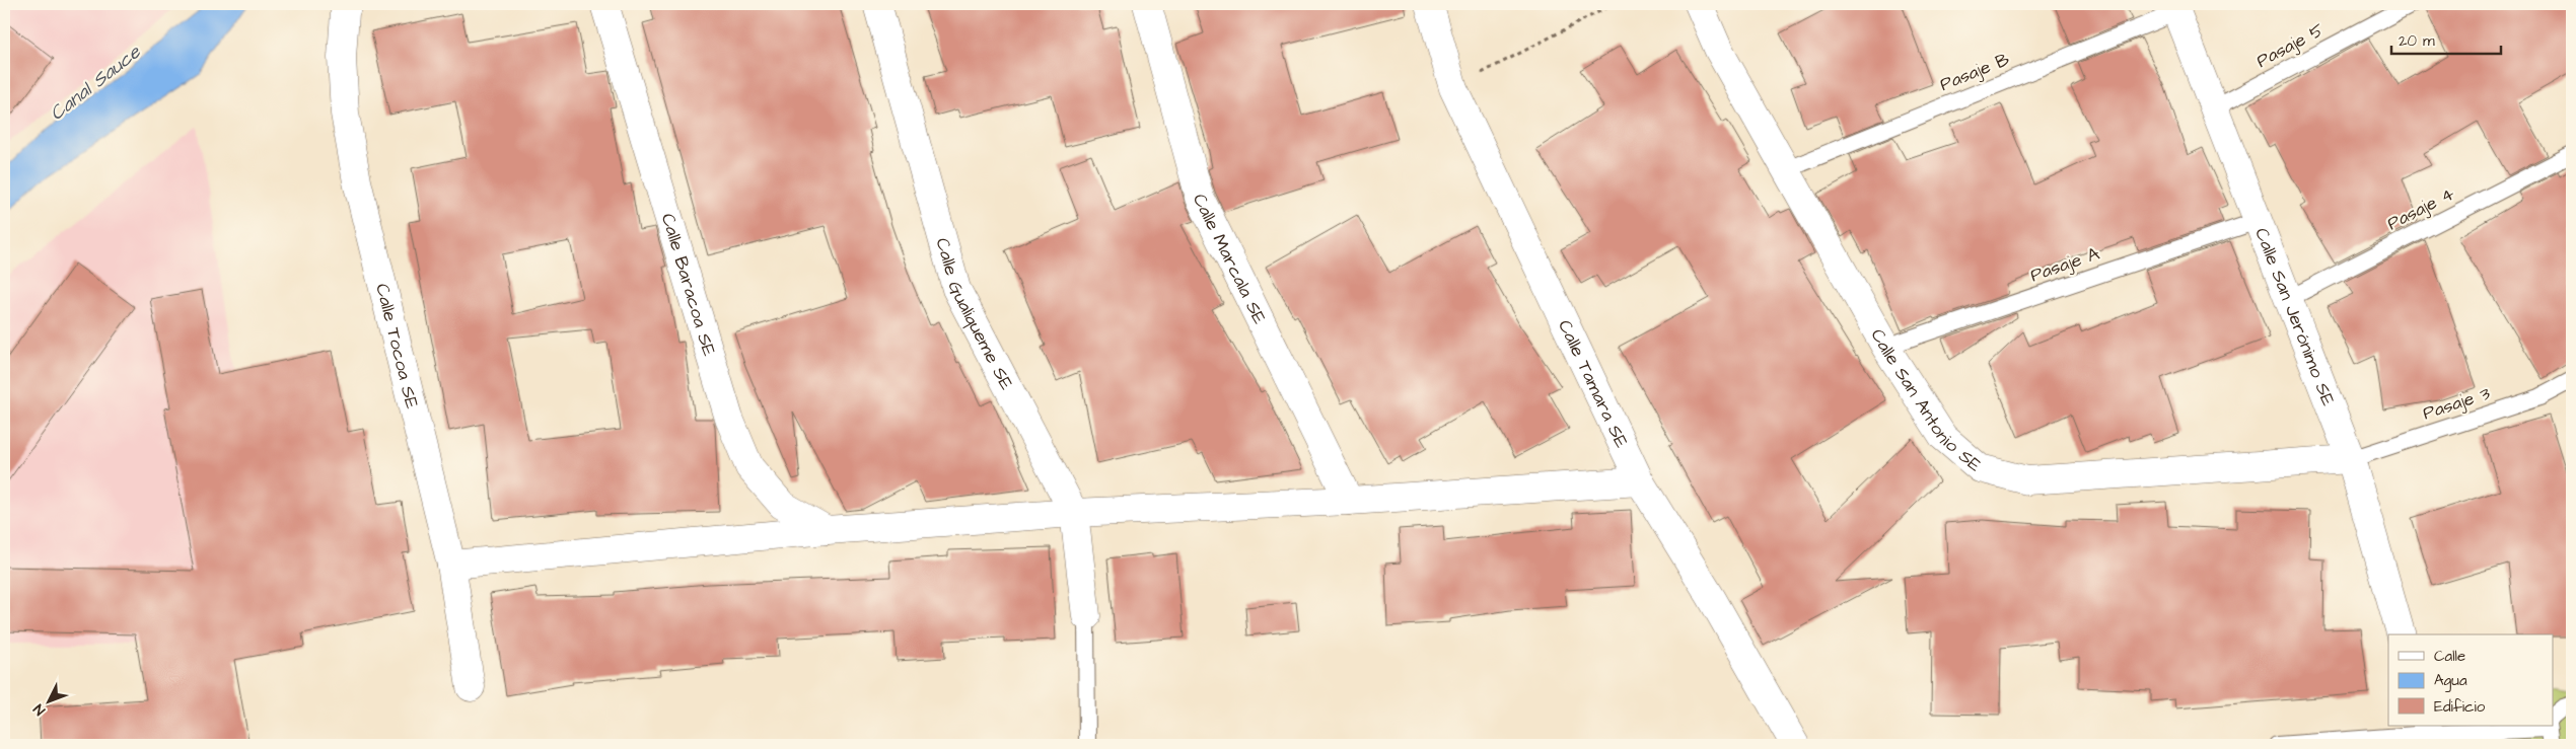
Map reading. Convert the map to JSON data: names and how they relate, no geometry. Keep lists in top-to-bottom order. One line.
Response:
{"streets":{"street":["Calle Marcala SE","Calle Baracoa SE","Calle Gualiqueme SE","Calle San Jerónimo SE","Calle Tocoa SE","Calle Tamara SE","Calle San Antonio SE"],"lane":["Pasaje 5","Pasaje B","Pasaje 4","Pasaje A","Pasaje 3"]},"crossings":[["Pasaje 5","Calle San Jerónimo SE"],["Pasaje B","Calle San Jerónimo SE"],["Pasaje B","Calle San Antonio SE"],["Pasaje 4","Calle San Jerónimo SE"],["Pasaje A","Calle San Jerónimo SE"],["Pasaje A","Calle San Antonio SE"],["Calle San Jerónimo SE","Calle San Antonio SE"],["Calle San Jerónimo SE","Pasaje 3"],["Calle San Antonio SE","Pasaje 3"]],"water":["Canal Sauce"],"legend":["Calle","Agua","Edificio"],"scale_bar":"20 m","north":"bottom left"}
